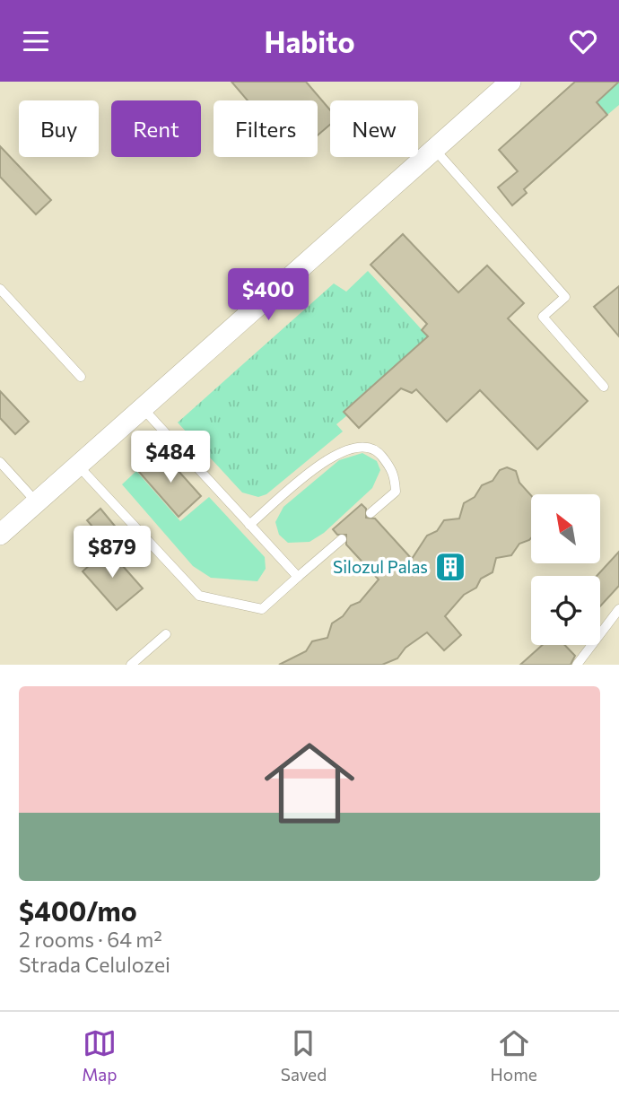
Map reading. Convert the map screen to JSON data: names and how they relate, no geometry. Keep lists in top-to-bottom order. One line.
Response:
{"places":{"building":["Silozul Palas"]},"north":"top left","page":{"header":"Habito","chip":["Buy","Rent","Filters","New"],"price":["$400","$484","$879"],"list":[{"name":"$400/mo","note":"2 rooms · 64 m² · Strada Celulozei"}],"tabs":["Map","Saved","Home"]}}
